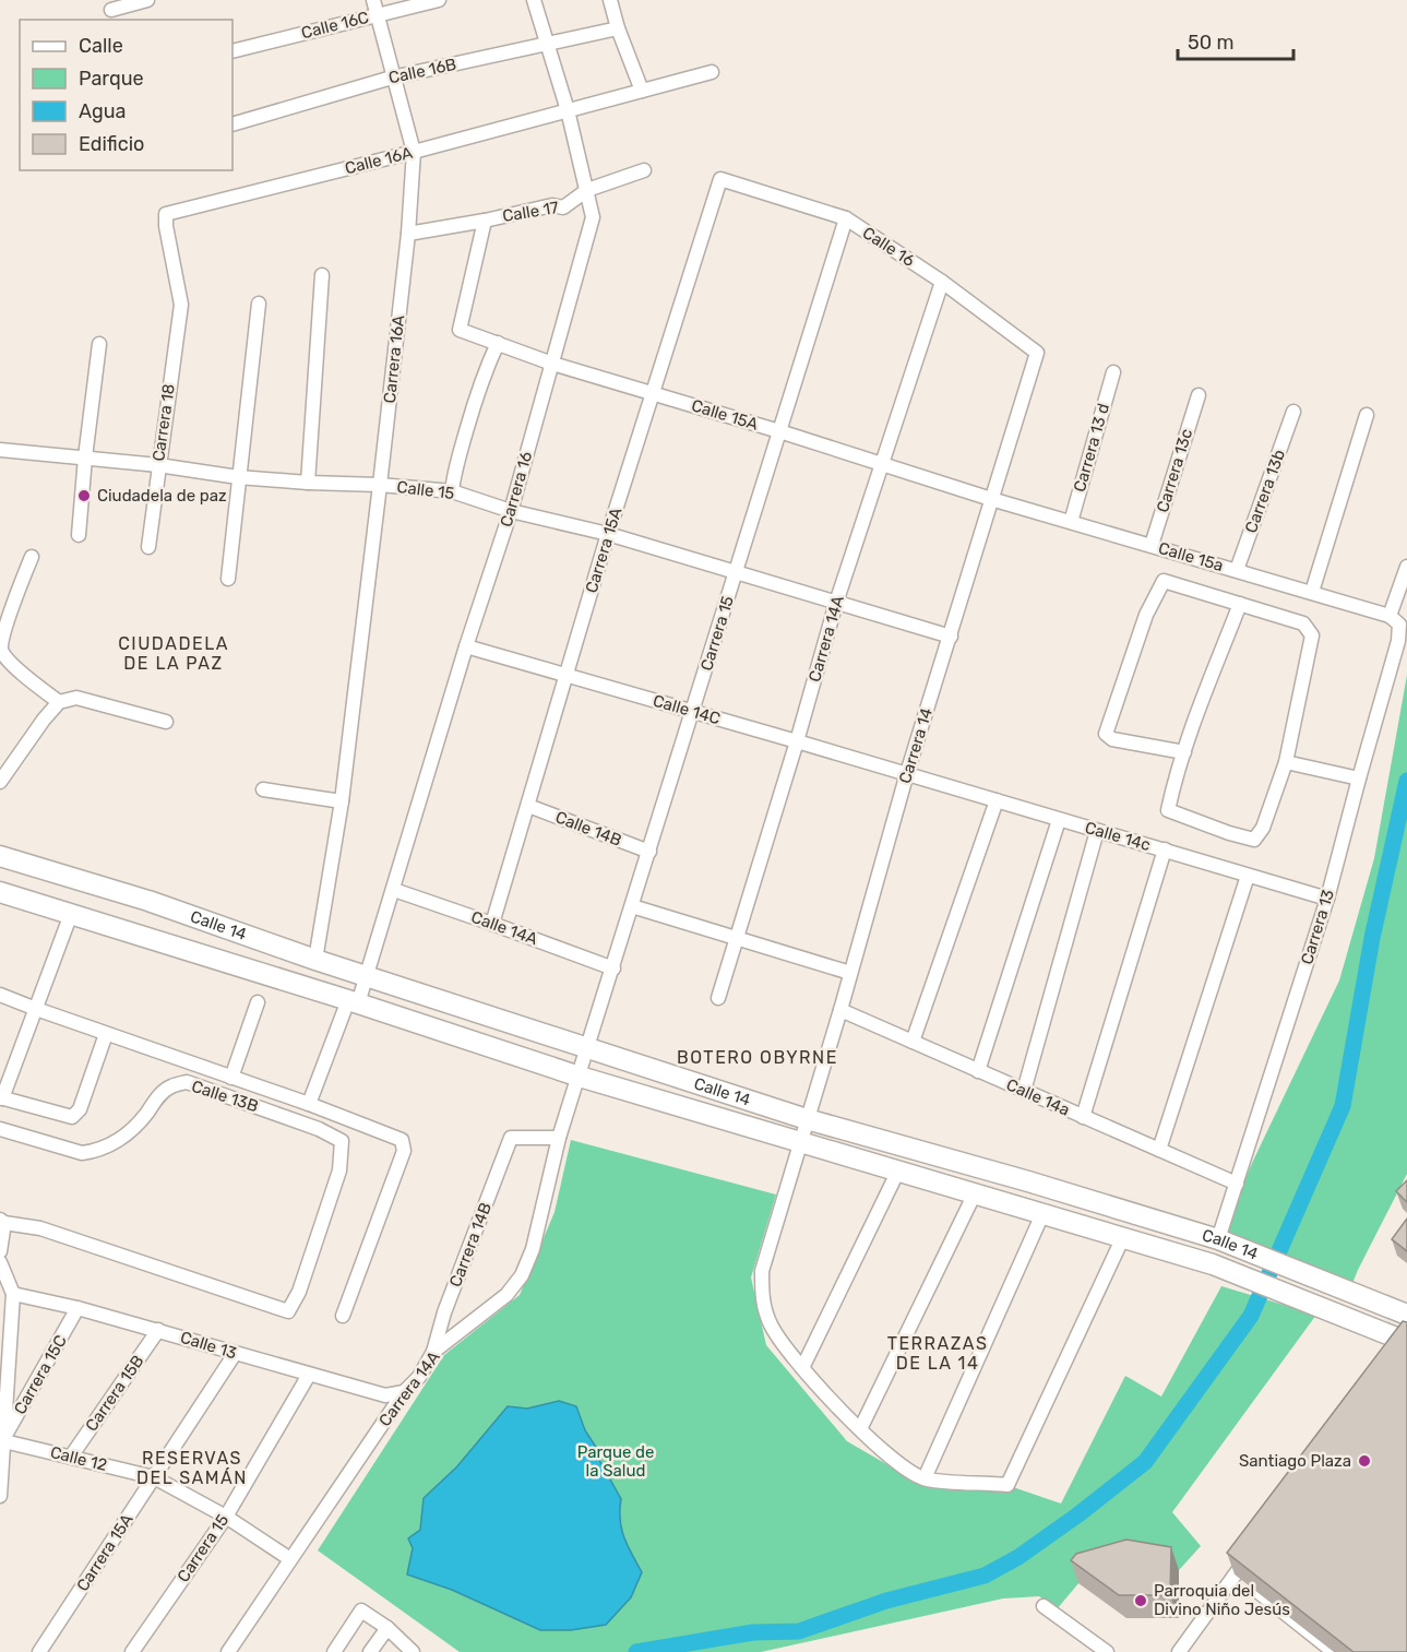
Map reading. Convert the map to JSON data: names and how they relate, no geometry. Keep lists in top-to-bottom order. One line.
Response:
{"streets":{"main road":["Calle 14"],"street":["Calle 16C","Calle 16B","Calle 16A","Calle 17","Calle 16","Carrera 16A","Calle 15A","Carrera 18","Carrera 13 d","Carrera 13c","Carrera 16","Calle 15","Carrera 13b","Carrera 15A","Calle 15a","Carrera 15","Carrera 14A","Calle 14C","Carrera 14","Calle 14B","Calle 14c","Carrera 13","Calle 14A","Calle 13B","Calle 14a","Carrera 14B","Calle 13","Carrera 15C","Carrera 15B","Calle 12"]},"crossings":[["Calle 16B","Carrera 16"],["Calle 16A","Carrera 16A"],["Calle 16A","Carrera 18"],["Calle 16A","Carrera 16"],["Calle 17","Carrera 16A"],["Calle 17","Calle 15A"],["Calle 17","Carrera 16"],["Calle 16","Carrera 15A"],["Calle 16","Carrera 15"],["Calle 16","Carrera 14A"],["Calle 16","Carrera 14"],["Carrera 16A","Calle 15"],["Carrera 16A","Calle 14"],["Calle 15A","Carrera 16"],["Calle 15A","Carrera 15A"],["Calle 15A","Calle 15a"],["Calle 15A","Carrera 15"],["Calle 15A","Carrera 14A"],["Calle 15A","Carrera 14"],["Carrera 18","Calle 15"],["Carrera 13 d","Calle 15a"],["Carrera 13c","Calle 15a"],["Carrera 16","Calle 15"],["Carrera 16","Calle 14C"],["Carrera 16","Calle 14"],["Carrera 16","Calle 14A"],["Calle 15","Carrera 15A"],["Calle 15","Carrera 15"],["Calle 15","Carrera 14A"],["Calle 15","Carrera 14"],["Carrera 13b","Calle 15a"],["Carrera 15A","Calle 14C"],["Carrera 15A","Calle 14B"],["Carrera 15A","Calle 14A"],["Carrera 15A","Calle 13"],["Carrera 15A","Calle 12"],["Calle 15a","Carrera 14"],["Calle 15a","Carrera 13"],["Carrera 15","Carrera 14A"],["Carrera 15","Calle 14C"],["Carrera 15","Calle 14B"],["Carrera 15","Calle 14"],["Carrera 15","Calle 14A"],["Carrera 15","Calle 13"],["Carrera 15","Calle 12"],["Carrera 14A","Calle 14C"],["Carrera 14A","Calle 14"],["Carrera 14A","Carrera 14B"],["Carrera 14A","Calle 13"],["Carrera 14A","Calle 12"],["Calle 14C","Carrera 14"],["Calle 14C","Calle 14c"],["Carrera 14","Calle 14c"],["Carrera 14","Calle 14"],["Carrera 14","Calle 14a"],["Calle 14c","Carrera 13"],["Calle 14","Carrera 13"],["Carrera 13","Calle 14a"],["Calle 13","Carrera 15C"],["Calle 13","Carrera 15B"],["Carrera 15C","Calle 12"],["Carrera 15B","Calle 12"]],"districts":["CIUDADELA DE LA PAZ","BOTERO OBYRNE","TERRAZAS DE LA 14","RESERVAS DEL SAMÁN"],"parks":["Parque de la Salud"],"places":["Ciudadela de paz","Santiago Plaza","Parroquia del Divino Niño Jesús"],"legend":["Calle","Parque","Agua","Edificio"],"scale_bar":"50 m"}
